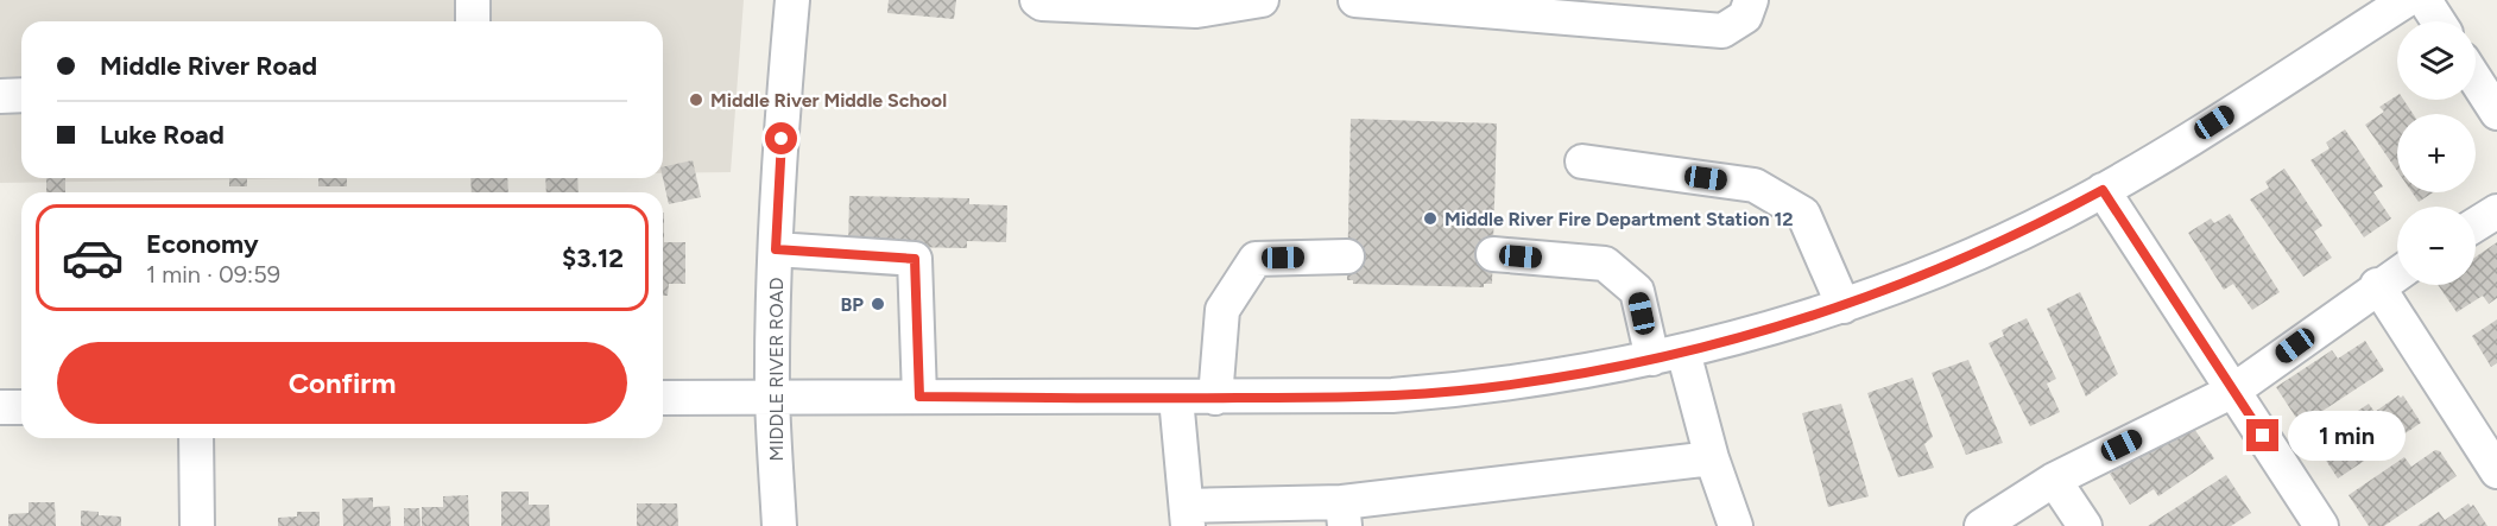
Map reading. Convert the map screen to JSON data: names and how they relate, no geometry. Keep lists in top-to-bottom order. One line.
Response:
{"streets":{"street":["MIDDLE RIVER ROAD"]},"places":["Middle River Middle School","Middle River Fire Department Station 12","BP"],"page":{"map_buttons":["+","−"],"banner":["Middle River Road","Luke Road"],"list":[{"name":"Economy","note":"1 min · 09:59","value":"$3.12"}],"buttons":"Confirm","bubble":"1 min"}}
